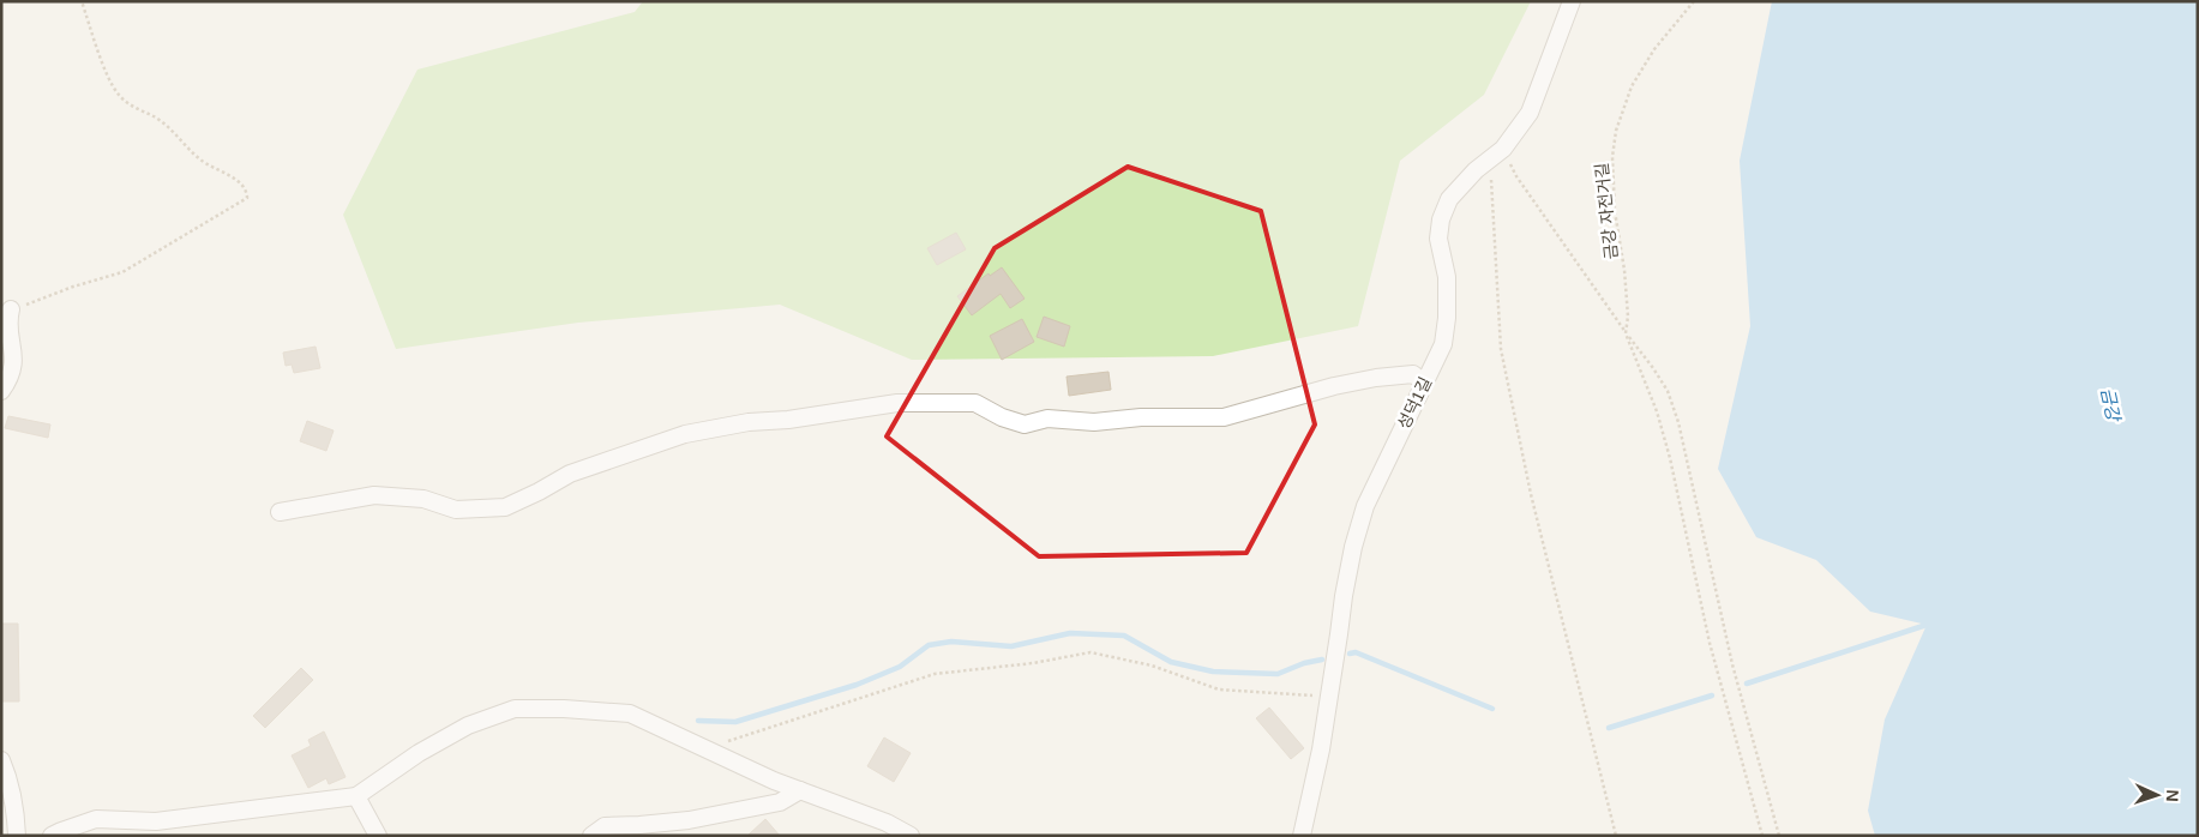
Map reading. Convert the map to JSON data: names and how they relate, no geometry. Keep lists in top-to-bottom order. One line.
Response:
{"streets":{"street":["성덕1길"],"path":["금강 자전거길"]},"water":["금강"],"north":"right"}
